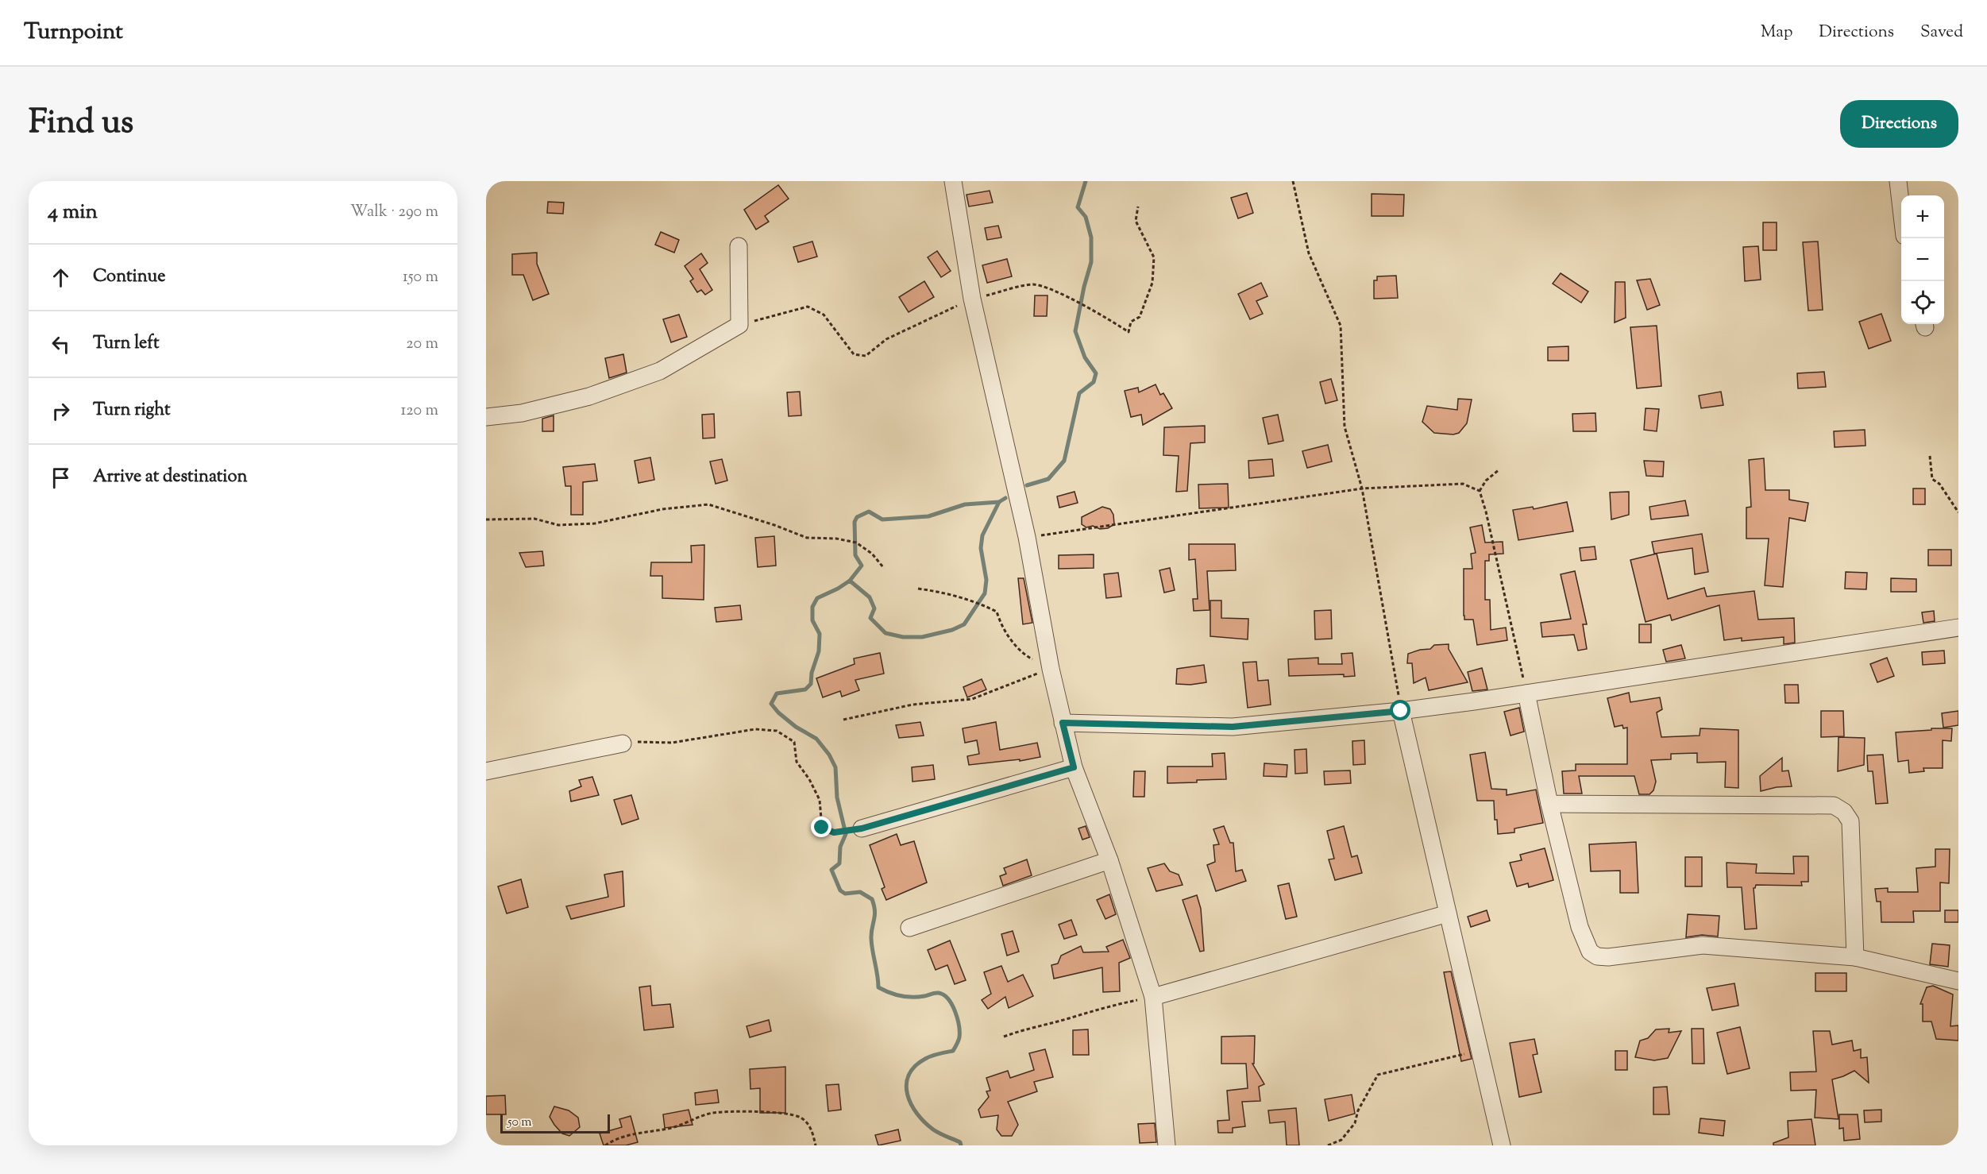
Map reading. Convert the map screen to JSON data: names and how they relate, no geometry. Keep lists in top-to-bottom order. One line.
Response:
{"scale_bar":"50 m","page":{"header":"Turnpoint","nav":["Map","Directions","Saved"],"title":"Find us","buttons":"Directions","heading":["4 min","Walk · 290 m"],"map_buttons":["+","−"],"list":[["Continue","150 m"],["Turn left","20 m"],["Turn right","120 m"],"Arrive at destination"],"scale":"50 m"}}
